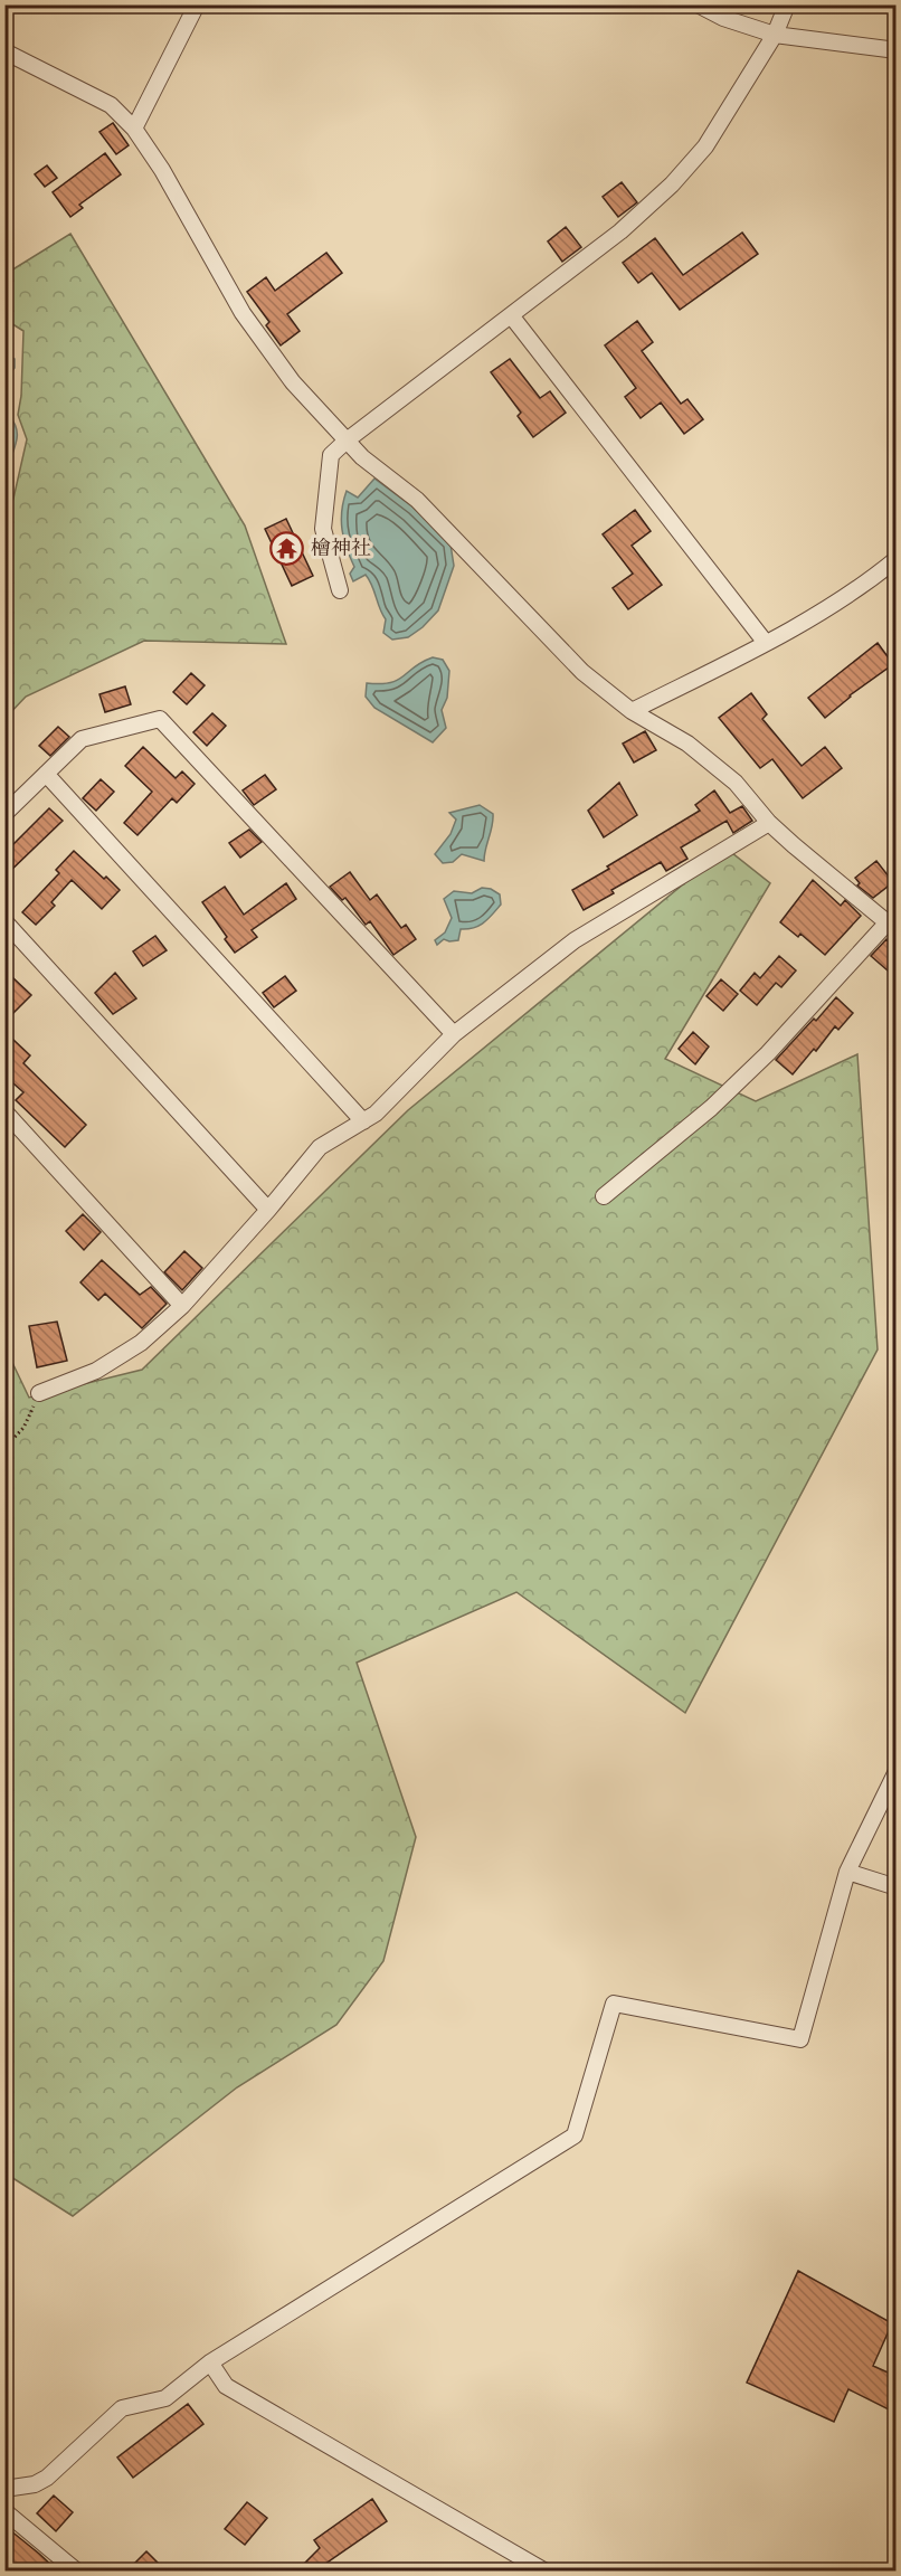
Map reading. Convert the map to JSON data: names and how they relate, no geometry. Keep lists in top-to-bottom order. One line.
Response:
{"places":{"temple":["檜神社"]}}
